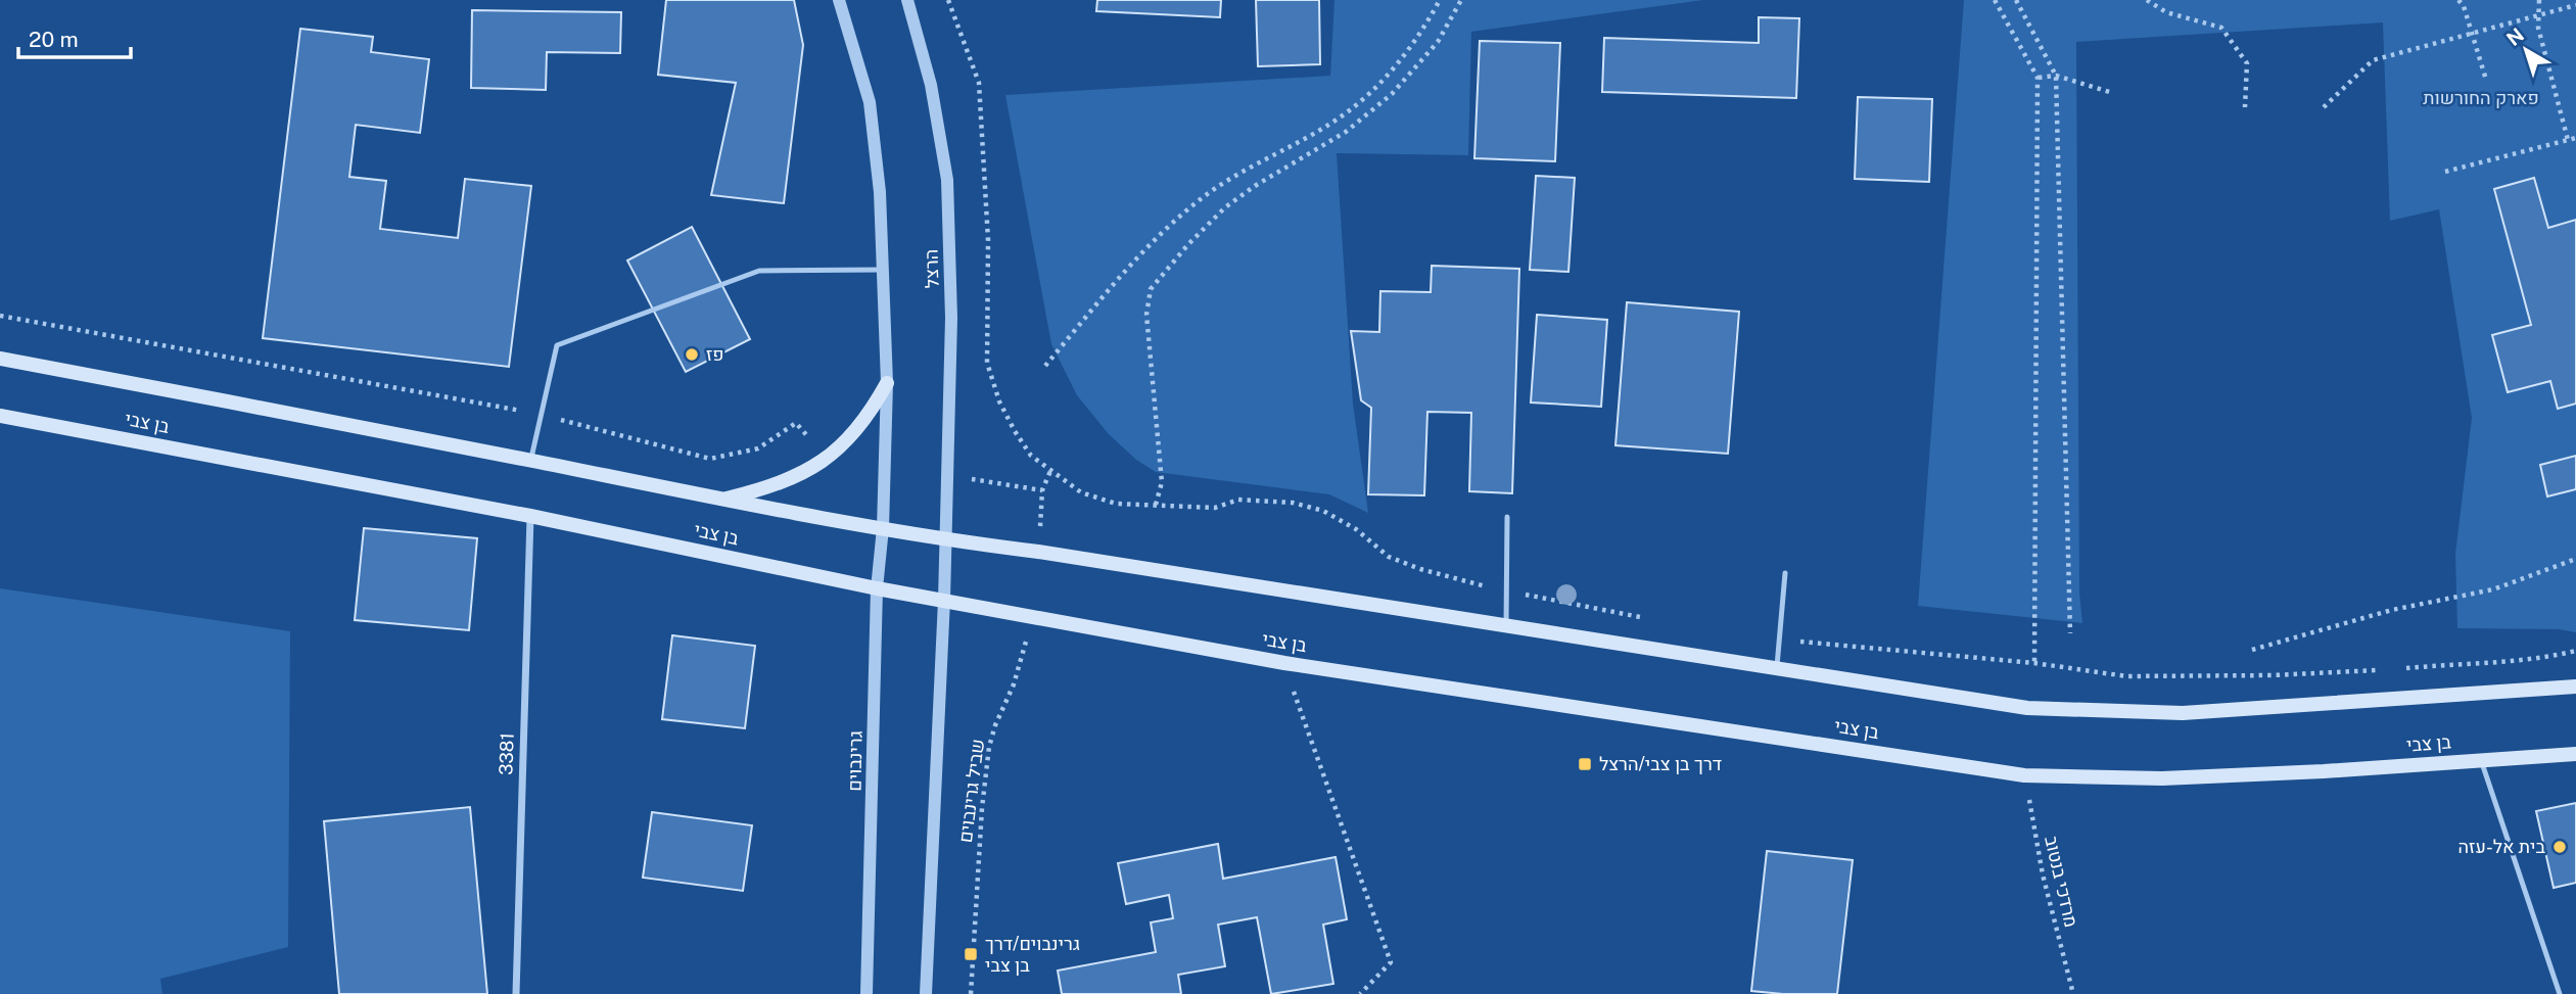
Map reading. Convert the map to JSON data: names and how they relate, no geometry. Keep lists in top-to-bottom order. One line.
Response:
{"streets":{"main road":["בן צבי"],"street":["הרצל","3381","גרינבוים"],"path":["שביל גרינבוים","מרדכי בנטוב"]},"crossings":[["הרצל","בן צבי"],["בן צבי","3381"],["בן צבי","גרינבוים"],["בן צבי","שביל גרינבוים"],["בן צבי","מרדכי בנטוב"]],"parks":["פארק החורשות"],"places":{"other":["פז","בית אל-עזה"],"transit":["דרך בן צבי/הרצל","גרינבוים/דרך בן צבי"]},"scale_bar":"20 m","north":"top left"}
